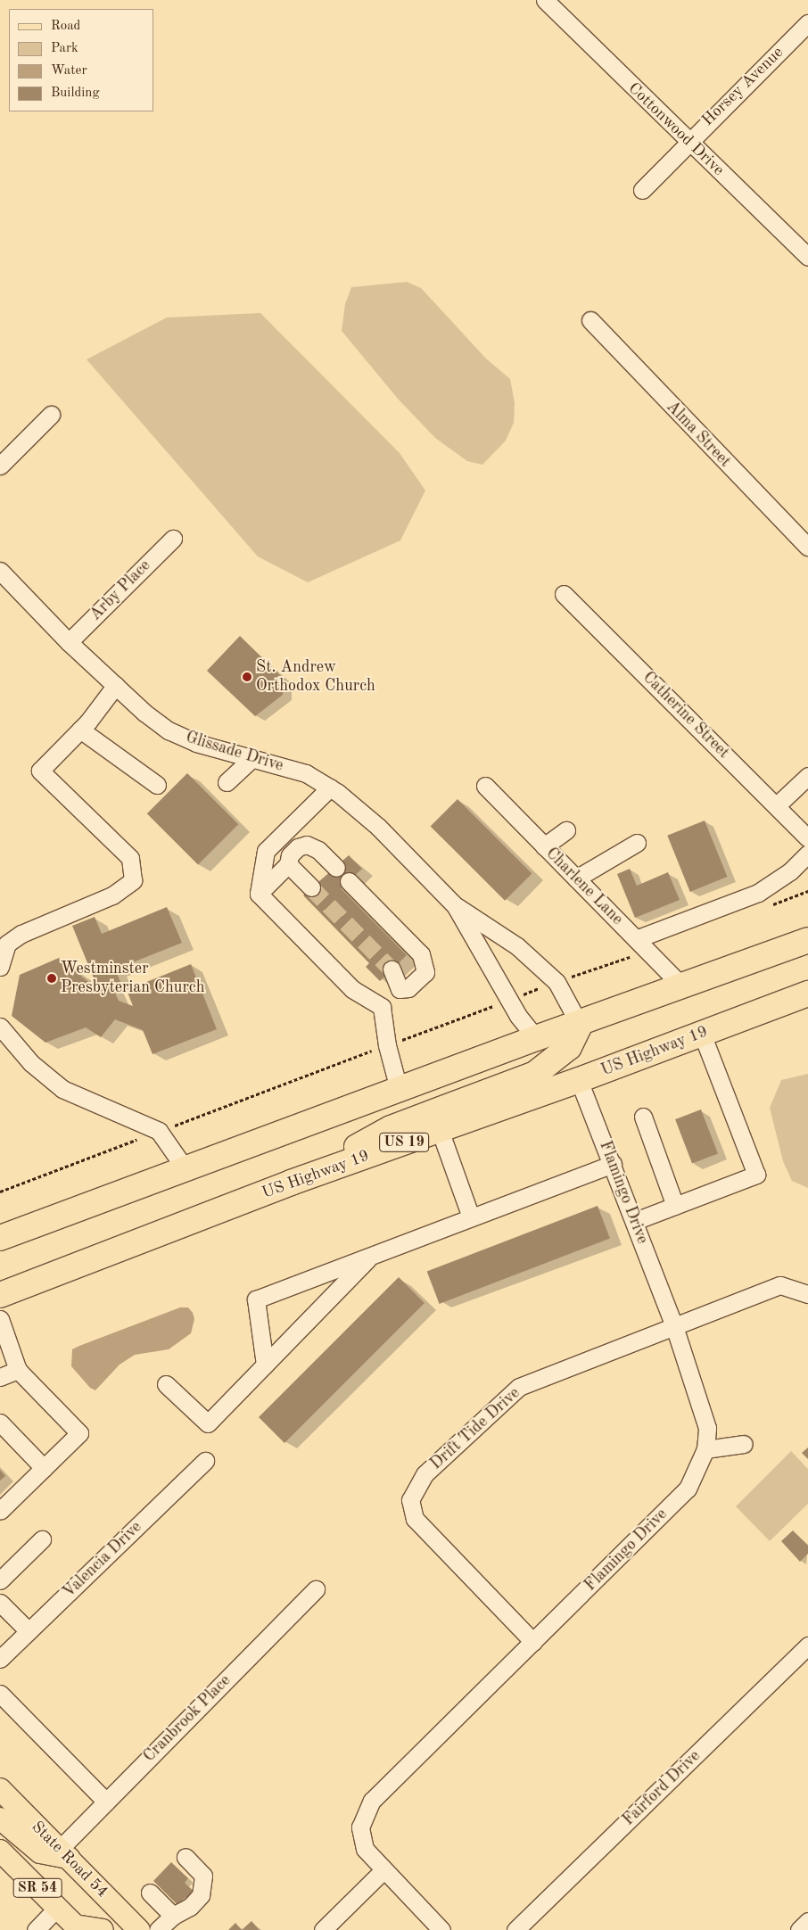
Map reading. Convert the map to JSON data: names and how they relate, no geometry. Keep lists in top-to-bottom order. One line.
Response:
{"streets":{"highway":["US Highway 19","US 19"],"main road":["State Road 54","SR 54"],"street":["Horsey Avenue","Cottonwood Drive","Alma Street","Arby Place","Catherine Street","Glissade Drive","Charlene Lane","Flamingo Drive","Drift Tide Drive","Valencia Drive","Cranbrook Place","Fairford Drive"]},"crossings":[["Horsey Avenue","Cottonwood Drive"],["Arby Place","Glissade Drive"],["US Highway 19","Flamingo Drive"],["Flamingo Drive","Drift Tide Drive"],["Cranbrook Place","State Road 54"]],"places":["St. Andrew Orthodox Church","Westminster Presbyterian Church"],"legend":["Road","Park","Water","Building"]}
